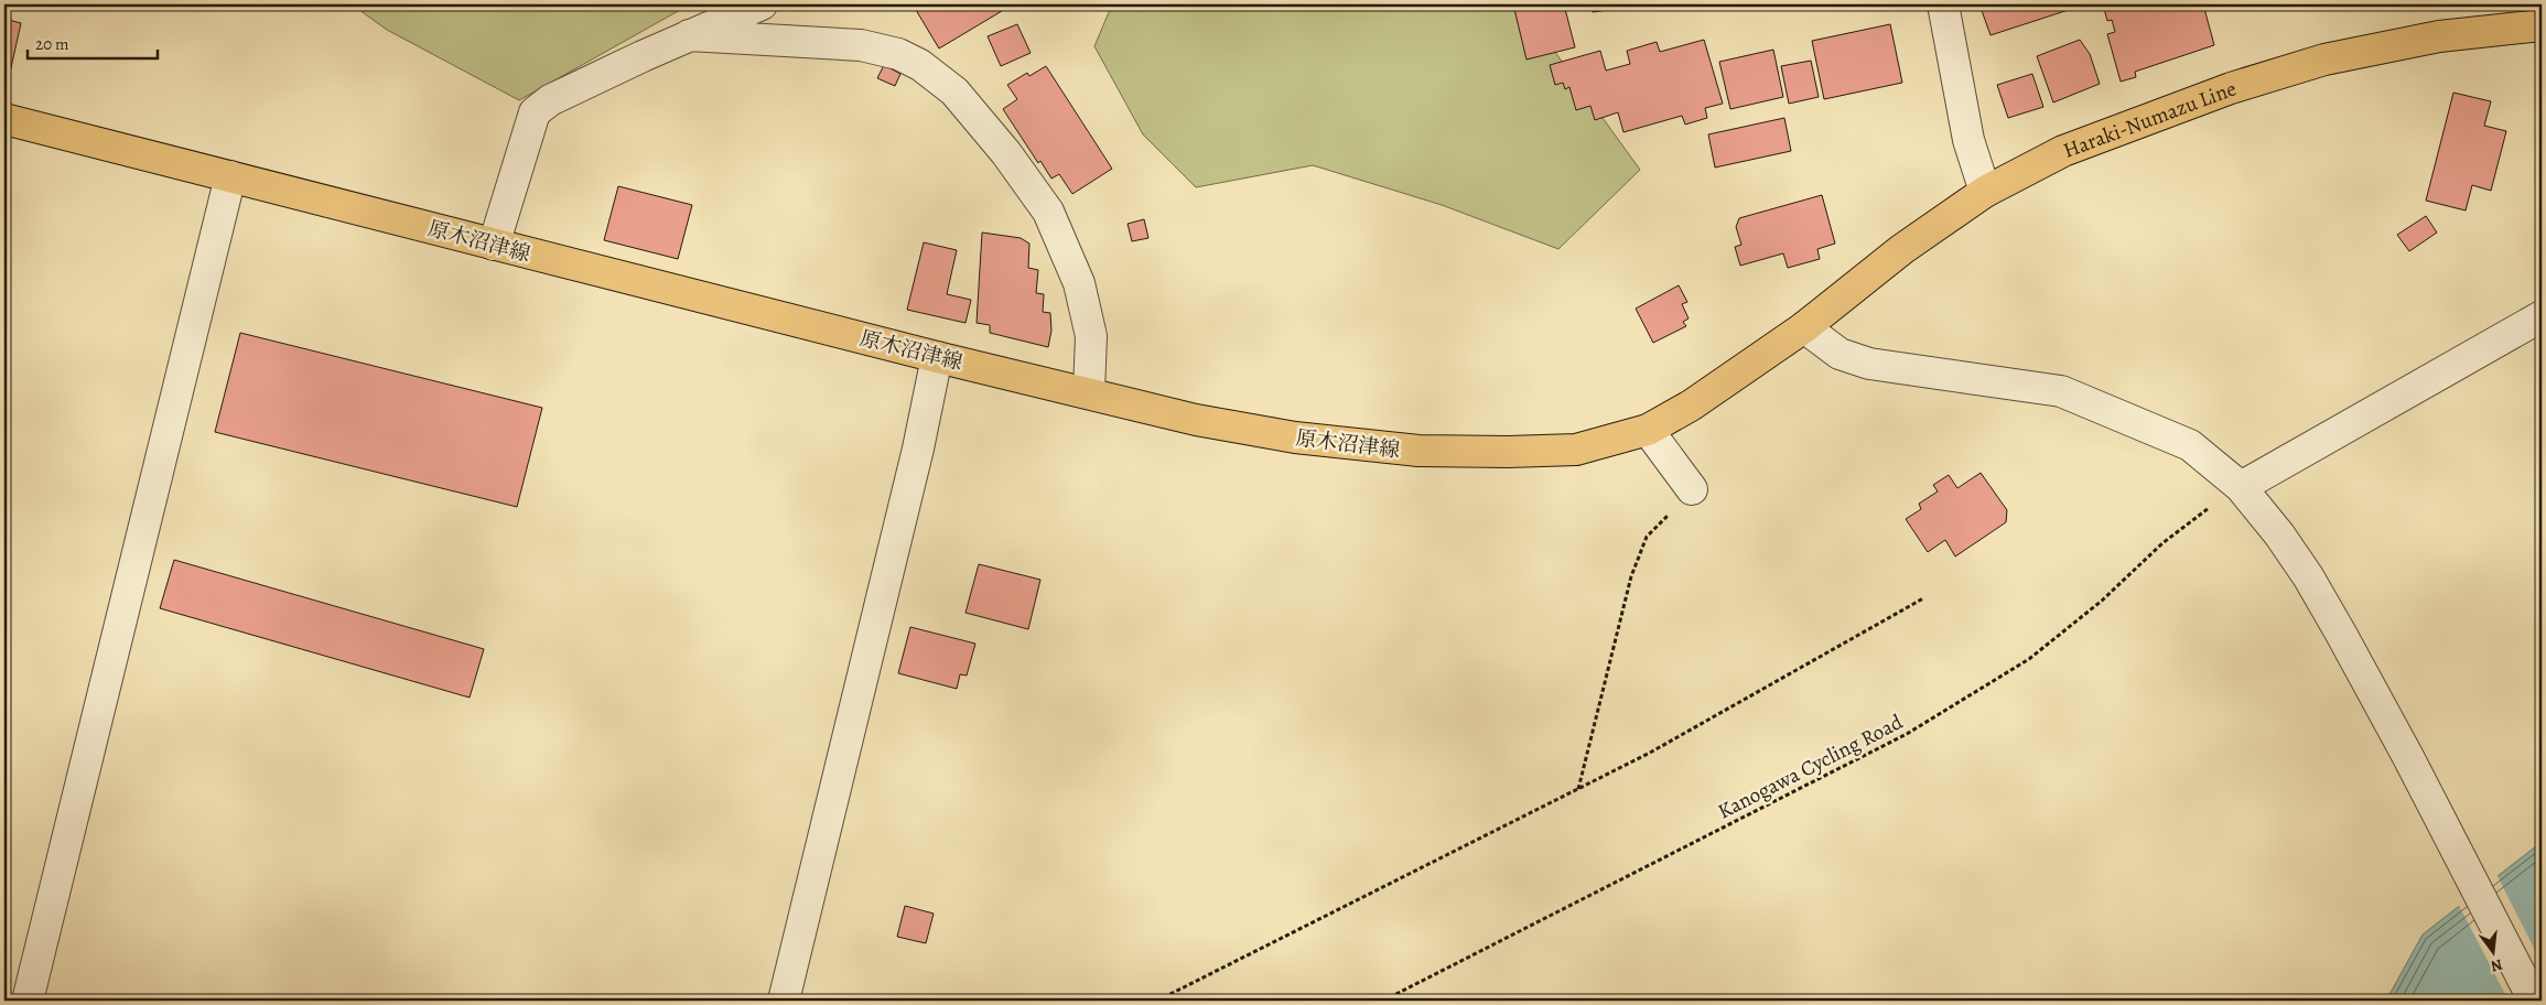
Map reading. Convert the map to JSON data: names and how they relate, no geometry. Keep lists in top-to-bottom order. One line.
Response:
{"streets":{"main road":["Haraki-Numazu Line","原木沼津線"],"path":["Kanogawa Cycling Road"]},"crossings":[["Haraki-Numazu Line","原木沼津線"]],"scale_bar":"20 m","north":"bottom"}
